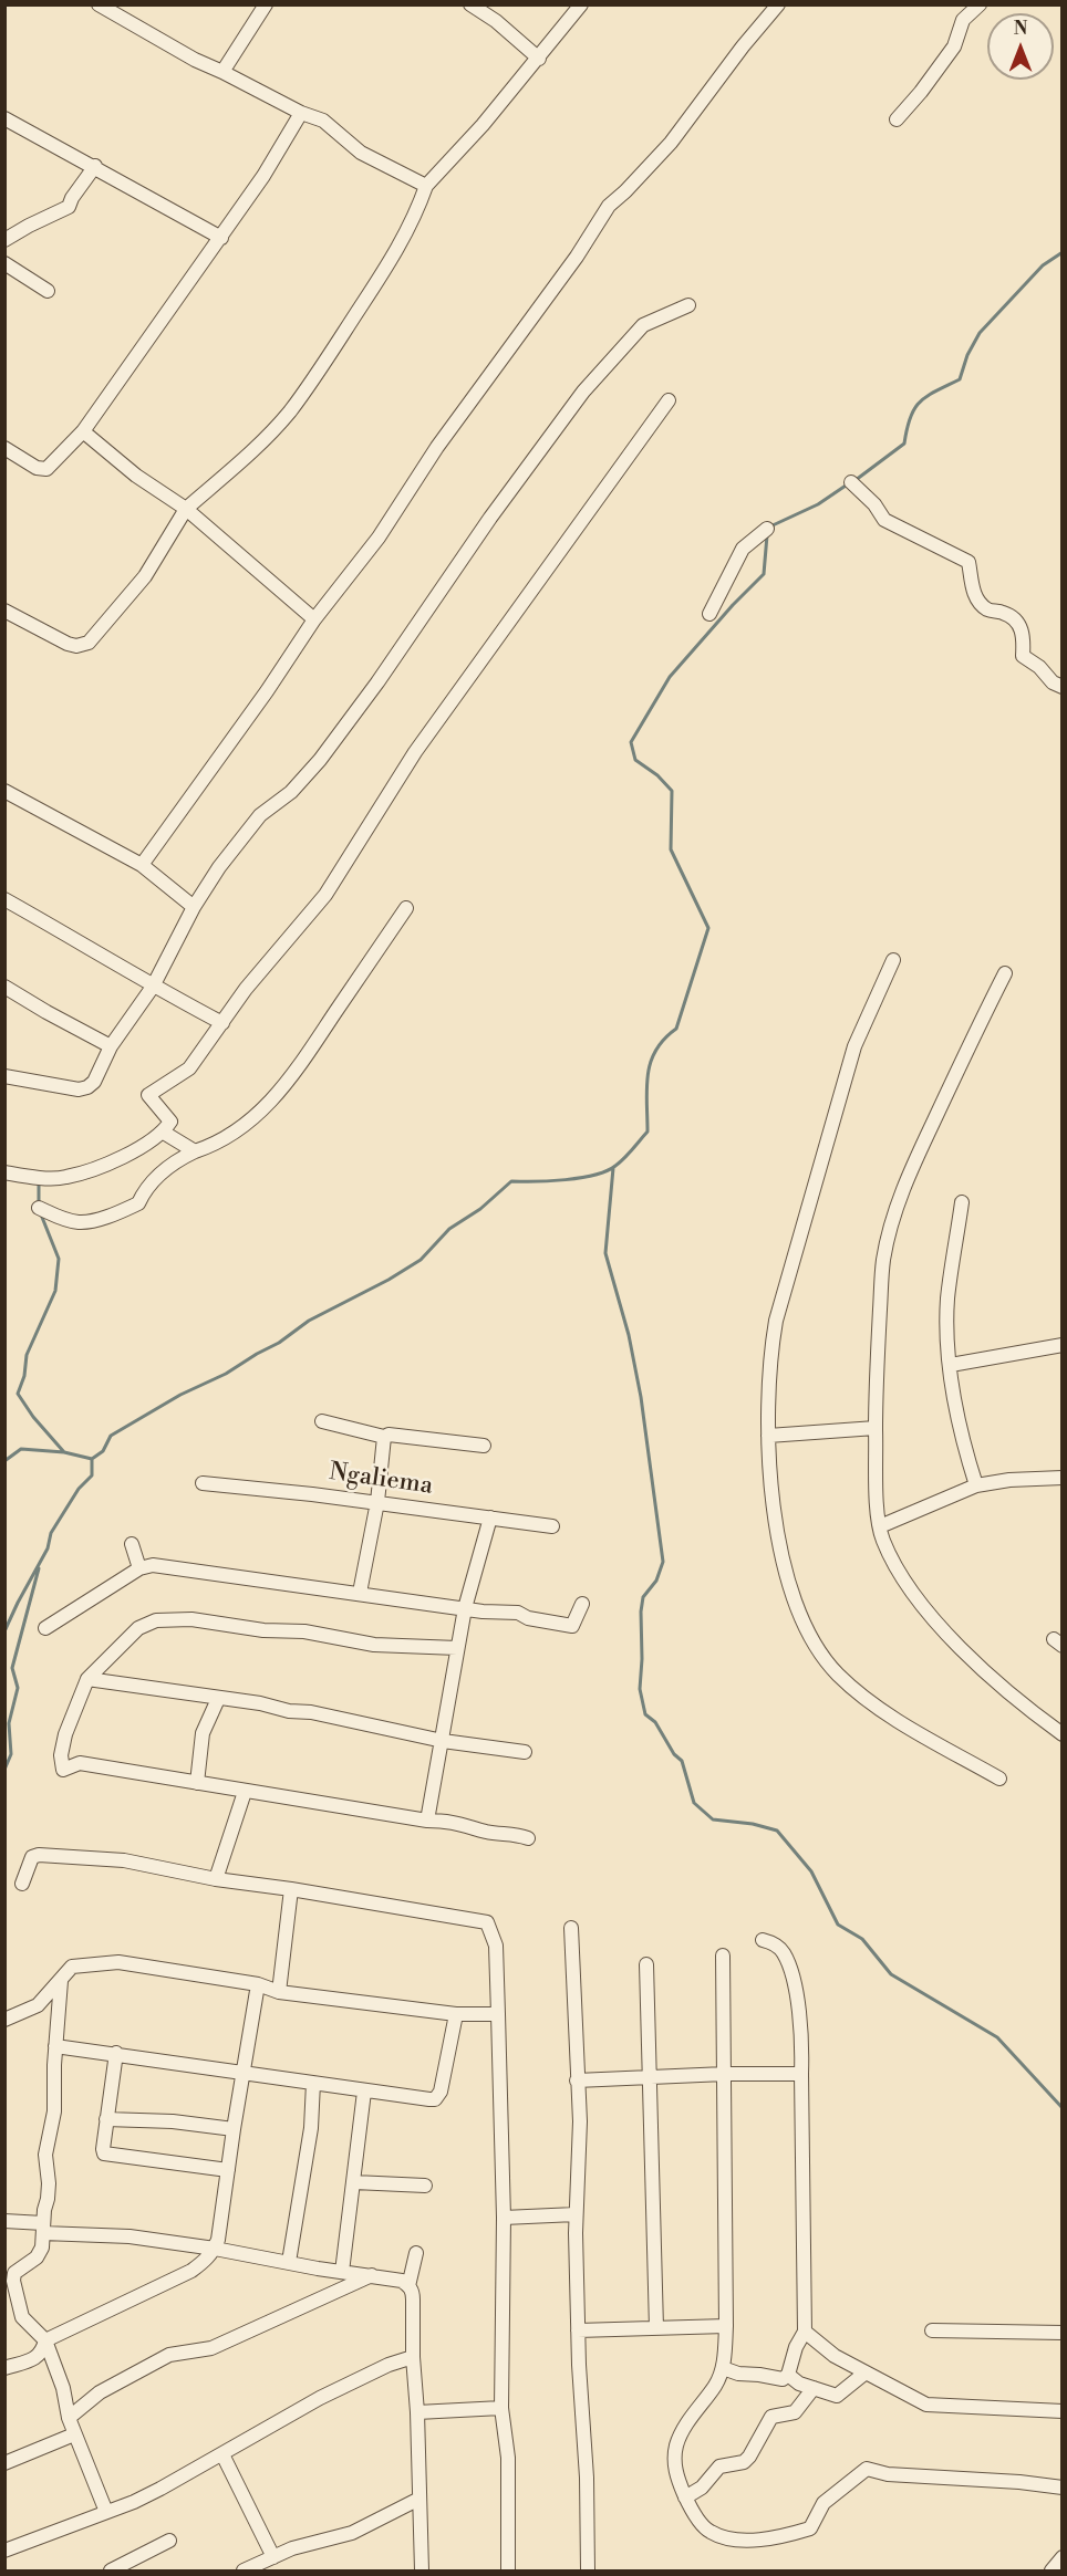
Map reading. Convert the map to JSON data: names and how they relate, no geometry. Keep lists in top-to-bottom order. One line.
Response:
{"streets":{"street":["Ngaliema"]},"north":"top"}
